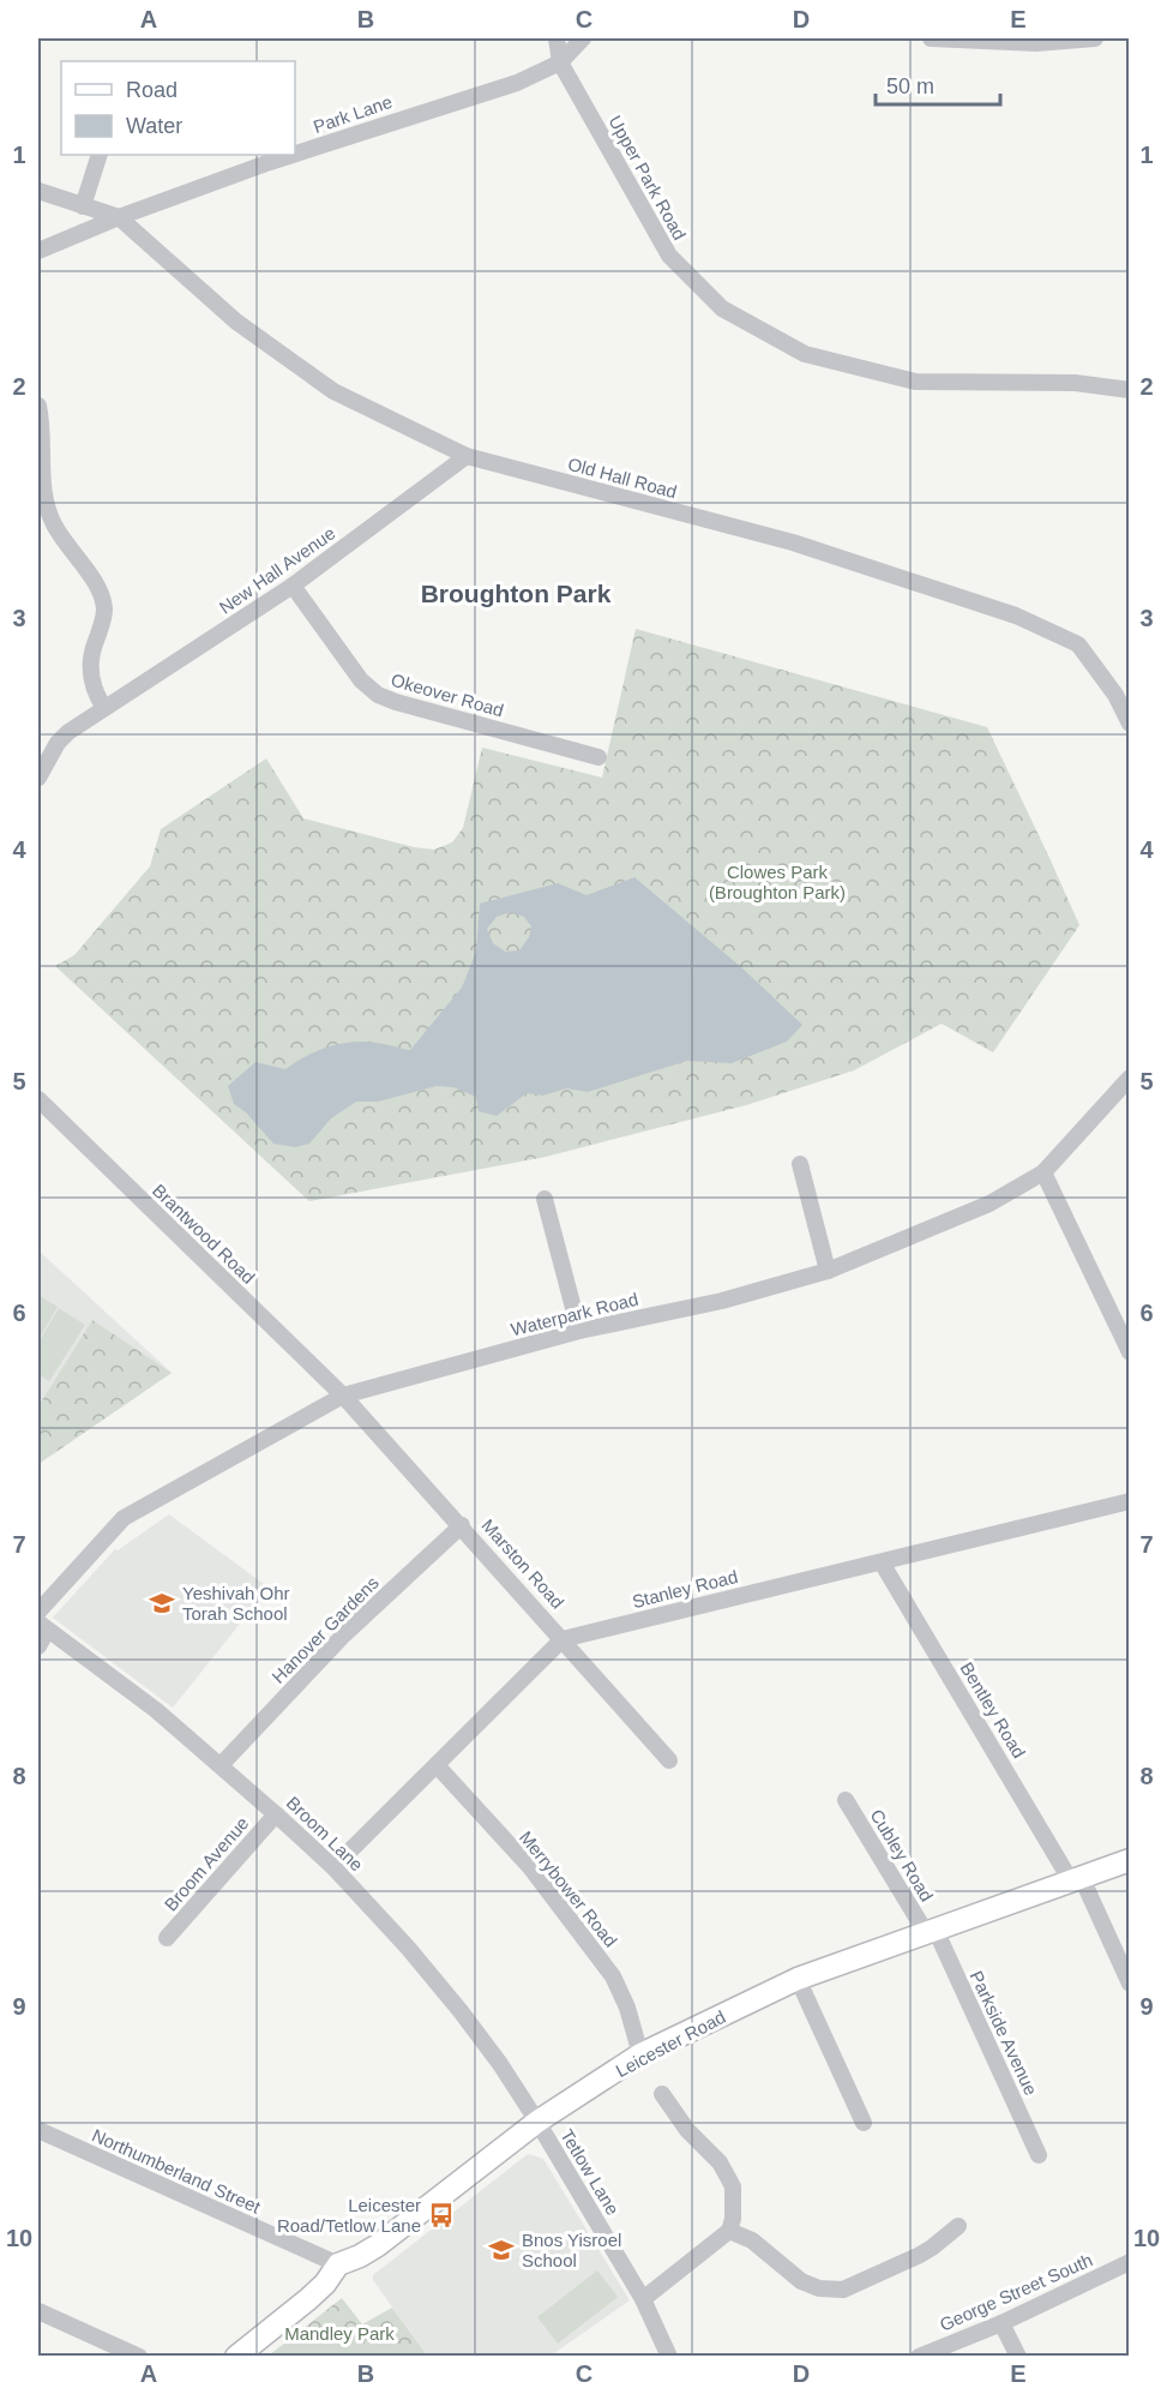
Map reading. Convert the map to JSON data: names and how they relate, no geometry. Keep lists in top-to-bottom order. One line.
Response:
{"streets":{"main road":["Leicester Road"],"street":["Park Lane","Upper Park Road","Old Hall Road","New Hall Avenue","Okeover Road","Brantwood Road","Waterpark Road","Marston Road","Stanley Road","Hanover Gardens","Bentley Road","Broom Lane","Cubley Road","Broom Avenue","Merrybower Road","Parkside Avenue","Northumberland Street","Tetlow Lane","George Street South"]},"crossings":[["Park Lane","Upper Park Road"],["Park Lane","Old Hall Road"],["Old Hall Road","New Hall Avenue"],["New Hall Avenue","Okeover Road"],["Brantwood Road","Waterpark Road"],["Brantwood Road","Marston Road"],["Waterpark Road","Marston Road"],["Marston Road","Stanley Road"],["Marston Road","Hanover Gardens"],["Stanley Road","Bentley Road"],["Hanover Gardens","Broom Lane"],["Bentley Road","Leicester Road"],["Broom Lane","Broom Avenue"],["Broom Lane","Leicester Road"],["Broom Lane","Tetlow Lane"],["Cubley Road","Parkside Avenue"],["Cubley Road","Leicester Road"],["Merrybower Road","Leicester Road"],["Parkside Avenue","Leicester Road"],["Leicester Road","Northumberland Street"],["Leicester Road","Tetlow Lane"]],"districts":["Broughton Park"],"parks":["Clowes Park (Broughton Park)","Mandley Park"],"places":{"school or university":["Yeshivah Ohr Torah School","Bnos Yisroel School"],"bus stop":["Leicester Road/Tetlow Lane"]},"legend":["Road","Water"],"scale_bar":"50 m","grid":{"columns":["A","B","C","D","E"],"rows":["1","2","3","4","5","6","7","8","9","10"]}}
